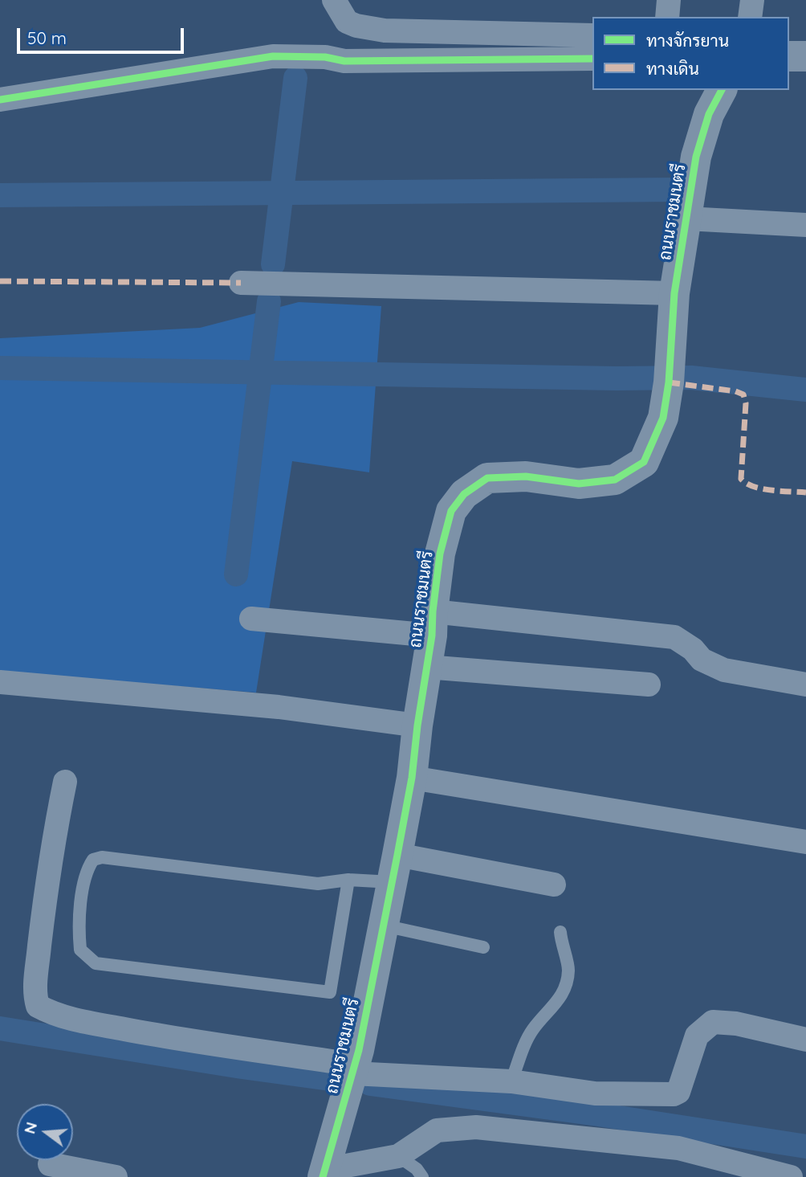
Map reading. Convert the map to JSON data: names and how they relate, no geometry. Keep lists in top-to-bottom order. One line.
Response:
{"streets":{"street":["ถนนราชมนตรี"]},"legend":["ทางจักรยาน","ทางเดิน"],"scale_bar":"50 m","north":"left"}
